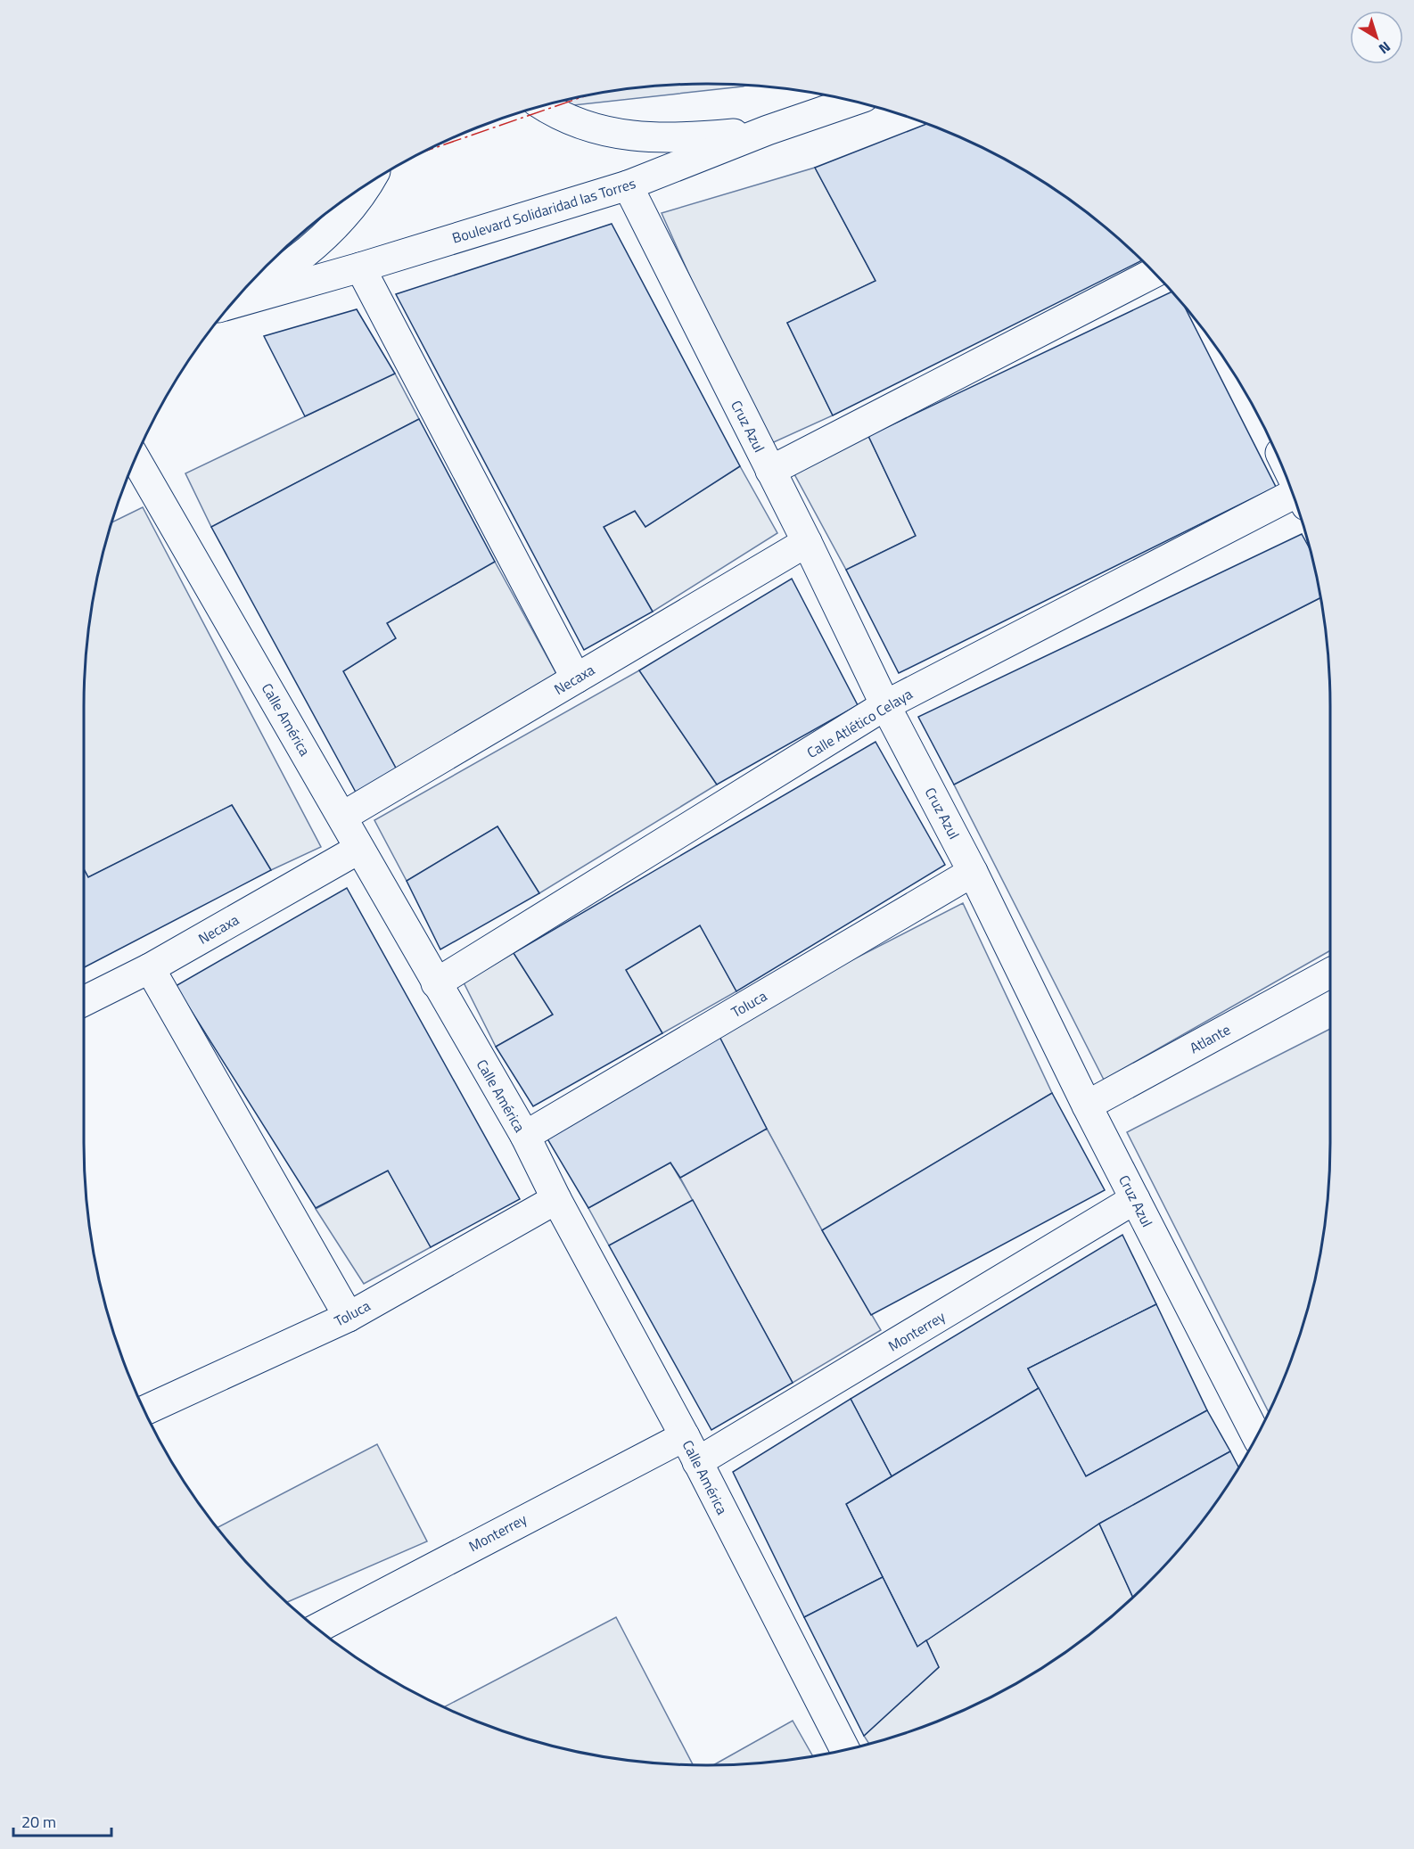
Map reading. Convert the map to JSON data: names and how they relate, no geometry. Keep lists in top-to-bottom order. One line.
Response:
{"streets":{"street":["Boulevard Solidaridad las Torres","Cruz Azul","Necaxa","Calle América","Calle Atlético Celaya","Toluca","Atlante","Monterrey"]},"crossings":[["Boulevard Solidaridad las Torres","Cruz Azul"],["Cruz Azul","Necaxa"],["Cruz Azul","Calle Atlético Celaya"],["Cruz Azul","Toluca"],["Cruz Azul","Atlante"],["Cruz Azul","Monterrey"],["Necaxa","Calle América"],["Calle América","Calle Atlético Celaya"],["Calle América","Toluca"],["Calle América","Monterrey"]],"scale_bar":"20 m","north":"bottom right"}
